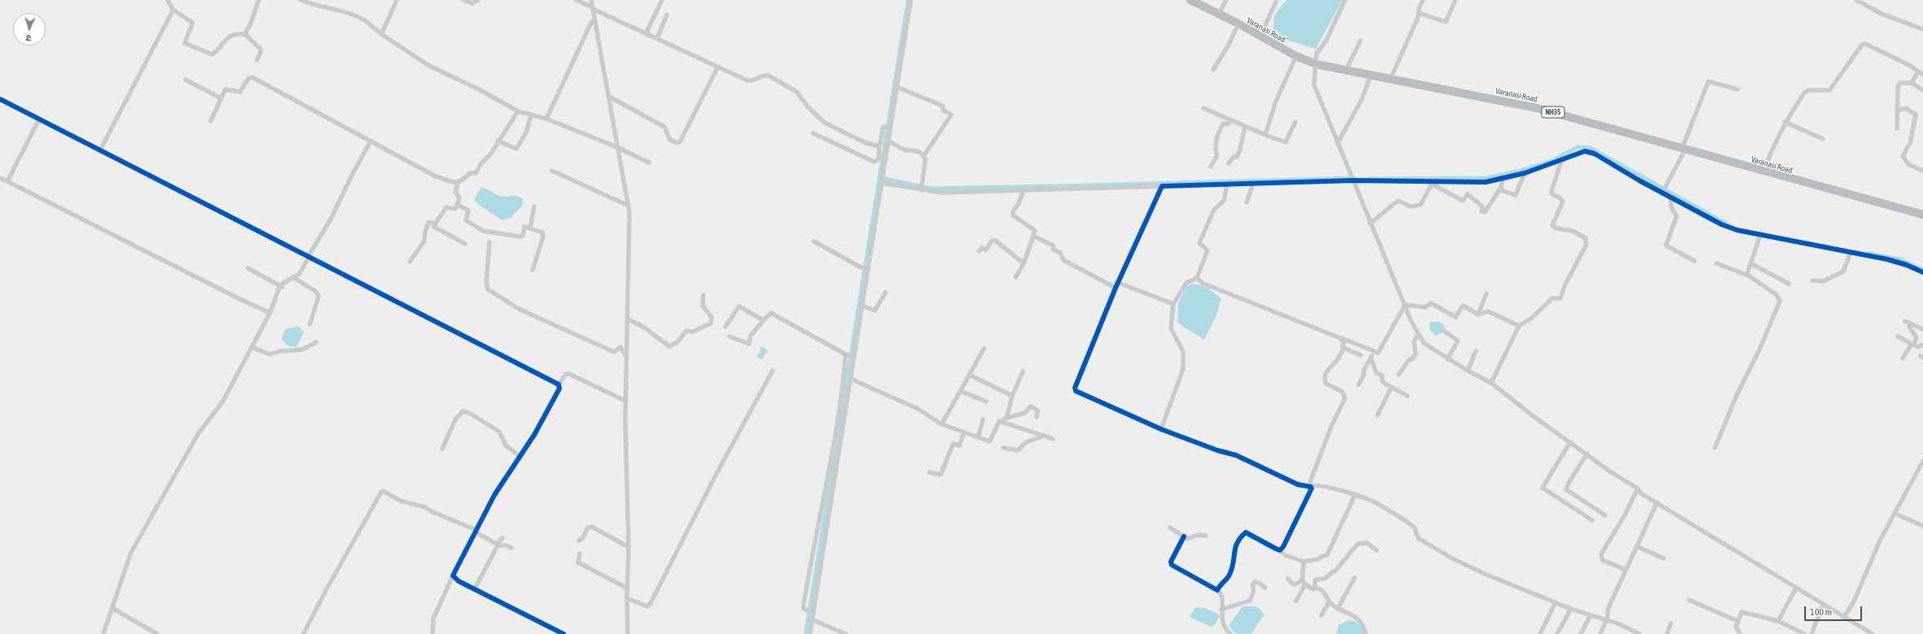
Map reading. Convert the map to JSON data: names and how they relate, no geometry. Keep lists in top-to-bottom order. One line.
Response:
{"streets":{"highway":["Varanasi Road","NH35"]},"scale_bar":"100 m","north":"bottom"}
